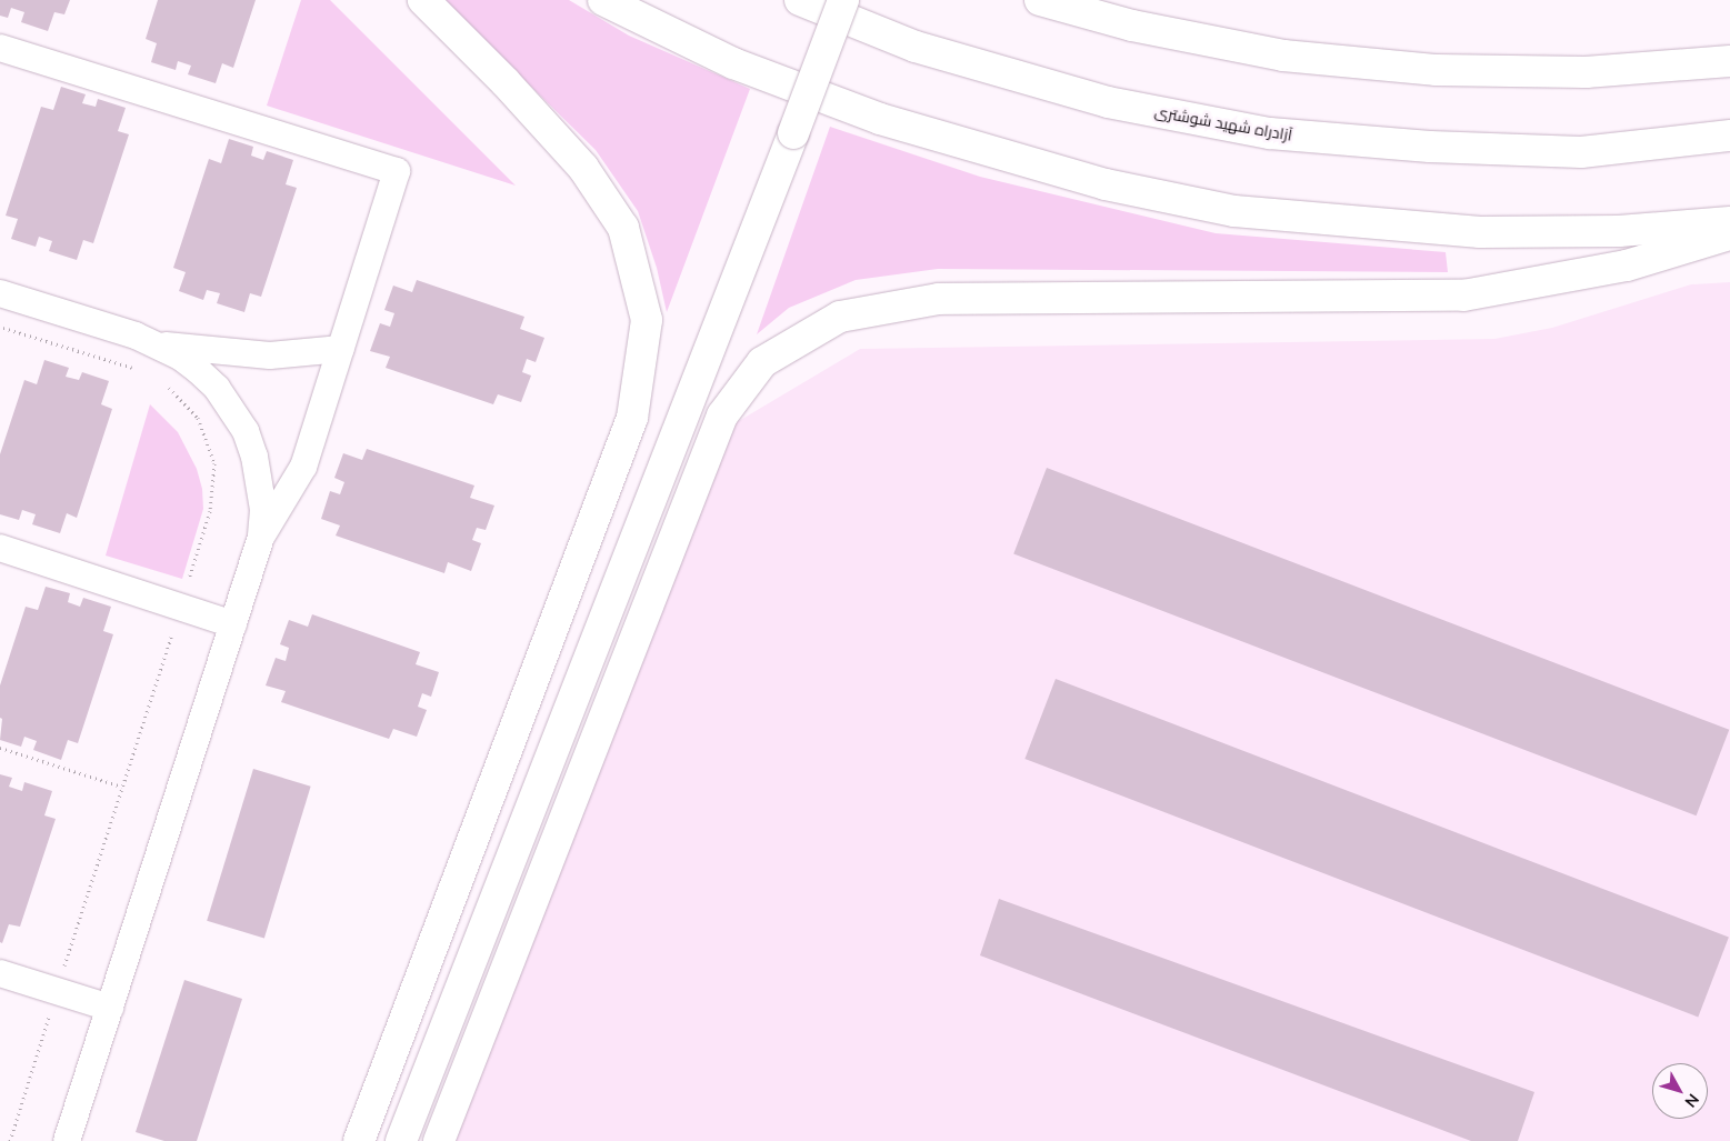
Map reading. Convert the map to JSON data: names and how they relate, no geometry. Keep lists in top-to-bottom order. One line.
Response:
{"streets":{"main road":["آزادراه شهید شوشتری"]},"north":"bottom right"}
